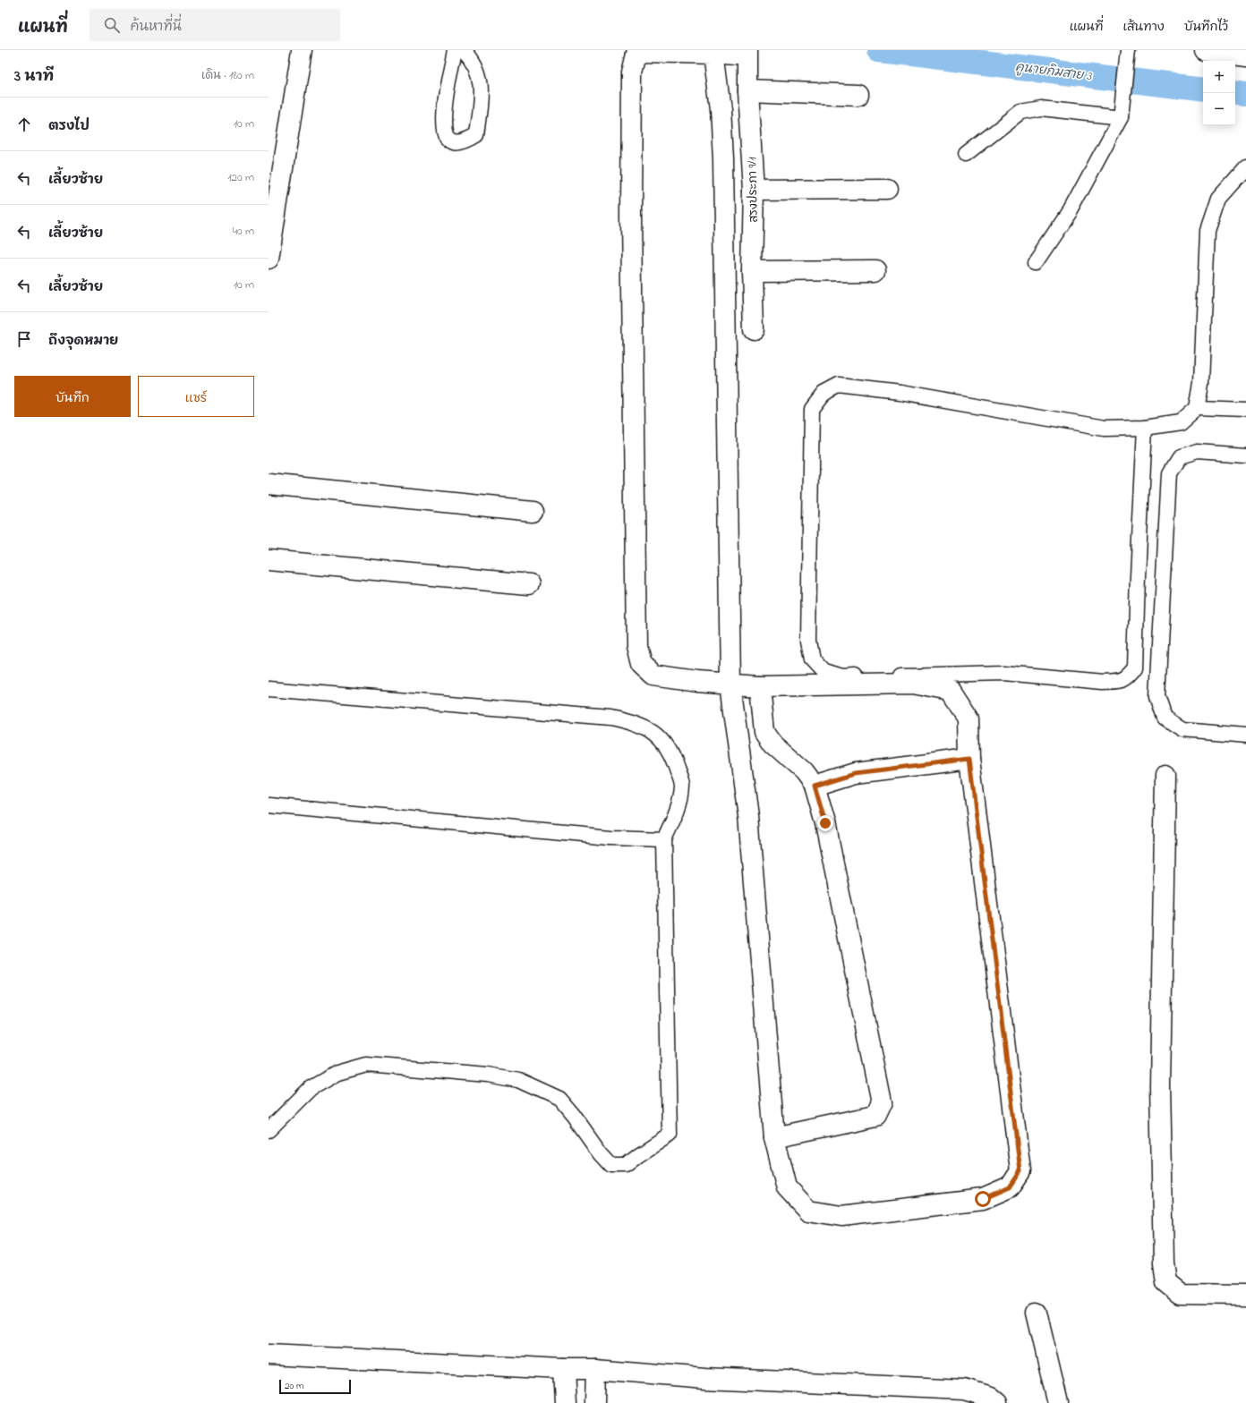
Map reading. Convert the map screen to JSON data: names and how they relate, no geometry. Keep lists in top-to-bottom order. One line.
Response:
{"streets":{"street":["สรงประภา 9/1"]},"water":["คูนายกิมสาย 3"],"scale_bar":"20 m","page":{"header":"แผนที่","search":"ค้นหาที่นี่","nav":["แผนที่","เส้นทาง","บันทึกไว้"],"heading":["3 นาที","เดิน · 180 m"],"map_buttons":["+","−"],"list":[["ตรงไป","10 m"],["เลี้ยวซ้าย","120 m"],["เลี้ยวซ้าย","40 m"],["เลี้ยวซ้าย","10 m"],"ถึงจุดหมาย"],"buttons":["บันทึก","แชร์"],"scale":"20 m"}}
